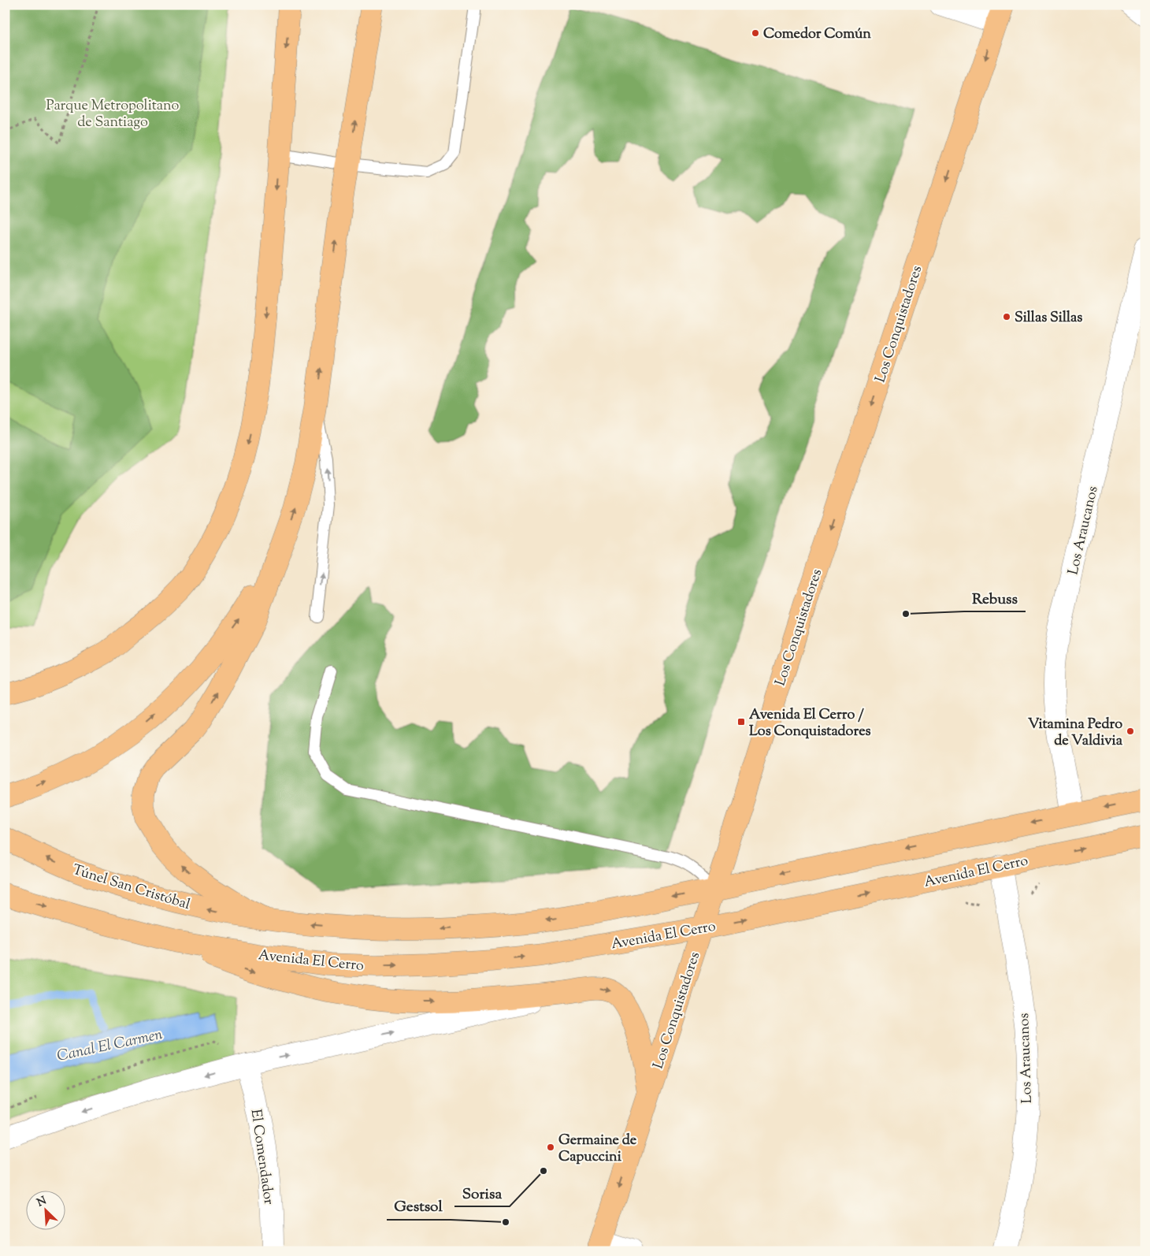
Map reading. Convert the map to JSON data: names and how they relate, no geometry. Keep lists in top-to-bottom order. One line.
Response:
{"streets":{"main road":["Los Conquistadores","Avenida El Cerro","Túnel San Cristóbal"],"street":["Los Araucanos","El Comendador"]},"crossings":[["Los Conquistadores","Avenida El Cerro"],["Los Araucanos","Avenida El Cerro"]],"one_way":["Los Conquistadores"],"water":["Canal El Carmen"],"parks":["Parque Metropolitano de Santiago"],"places":{"other":["Comedor Común","Sillas Sillas","Rebuss","Vitamina Pedro de Valdivia","Germaine de Capuccini","Sorisa","Gestsol"],"transit":["Avenida El Cerro / Los Conquistadores"]},"north":"top left"}
